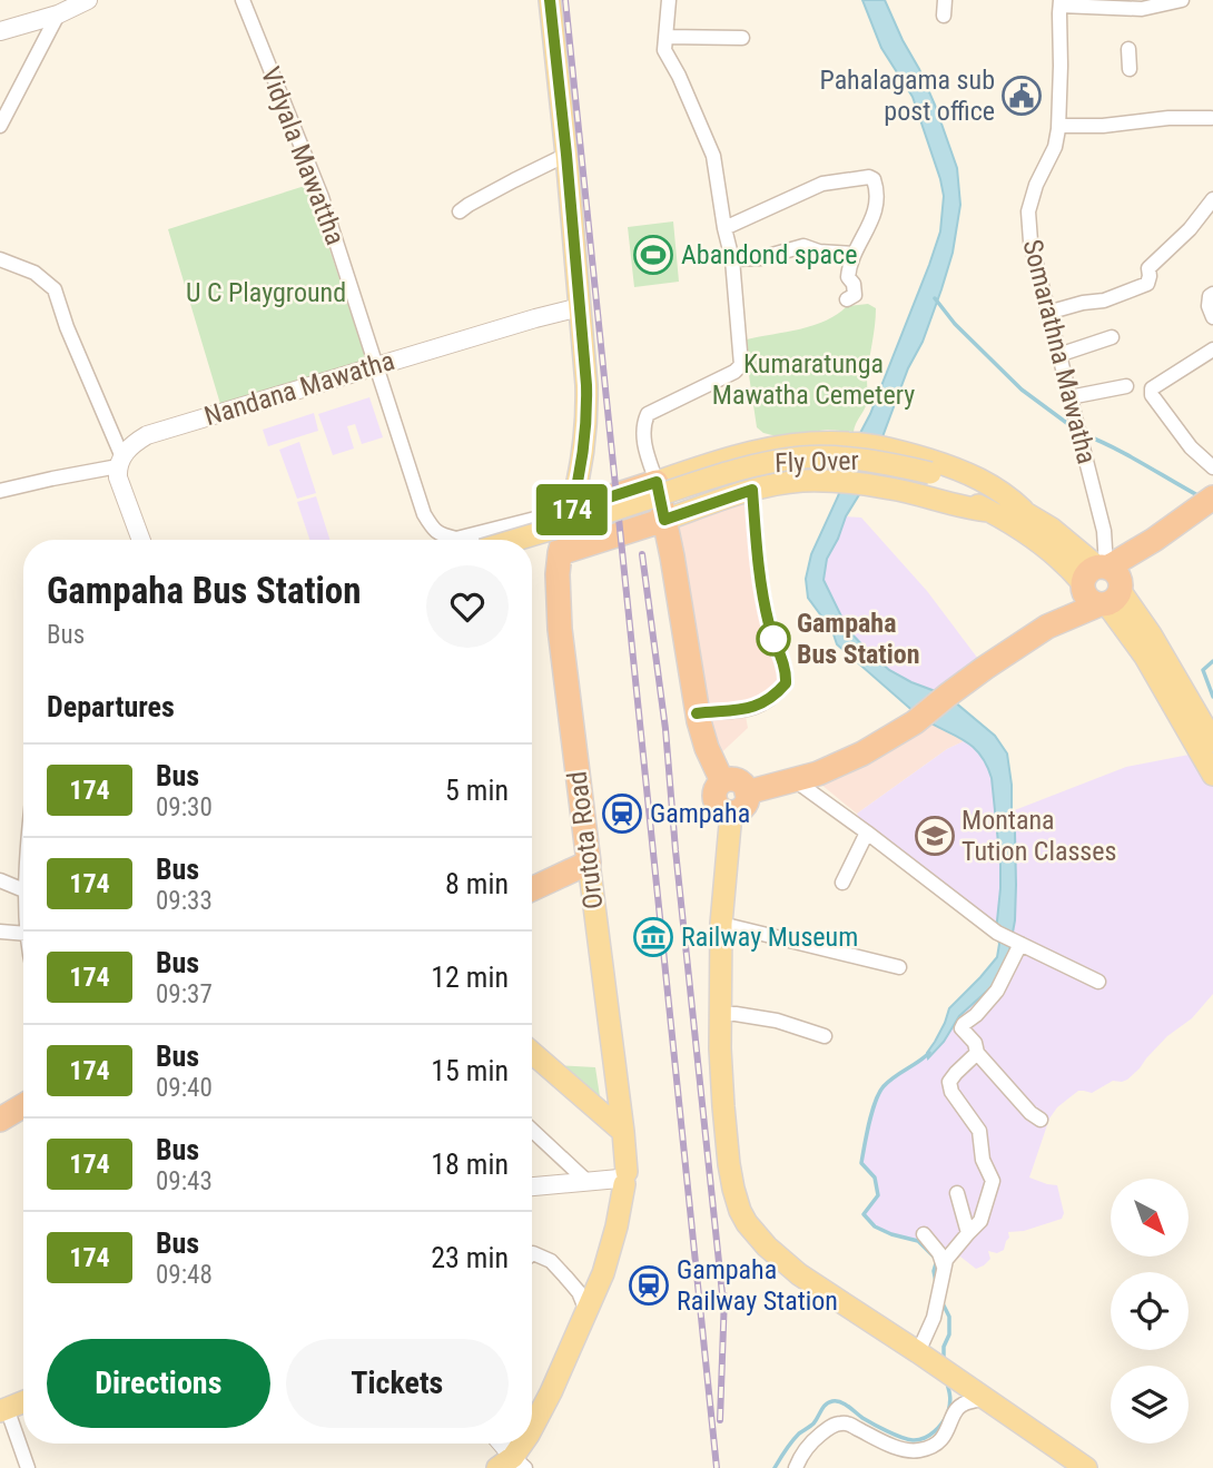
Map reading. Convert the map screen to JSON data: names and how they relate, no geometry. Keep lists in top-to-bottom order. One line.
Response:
{"streets":{"highway":["Orutota Road"],"main road":["Fly Over"],"street":["Vidyala Mawattha","Somarathna Mawatha","Nandana Mawatha"]},"crossings":[["Vidyala Mawattha","Nandana Mawatha"],["Vidyala Mawattha","Orutota Road"]],"parks":["U C Playground","Kumaratunga Mawatha Cemetery"],"places":{"public building":["Pahalagama sub post office"],"sports":["Abandond space"],"other":["Gampaha Bus Station"],"station":["Gampaha","Gampaha Railway Station"],"school or university":["Montana Tution Classes"],"museum":["Railway Museum"]},"lines":["bus line 174"],"north":"bottom right","page":{"on_map":"174","heading":[["Gampaha Bus Station","Bus"],"Departures"],"list":[{"mark":"174","name":"Bus","note":"09:30","value":"5 min"},{"mark":"174","name":"Bus","note":"09:33","value":"8 min"},{"mark":"174","name":"Bus","note":"09:37","value":"12 min"},{"mark":"174","name":"Bus","note":"09:40","value":"15 min"},{"mark":"174","name":"Bus","note":"09:43","value":"18 min"},{"mark":"174","name":"Bus","note":"09:48","value":"23 min"}],"buttons":["Directions","Tickets"]}}
